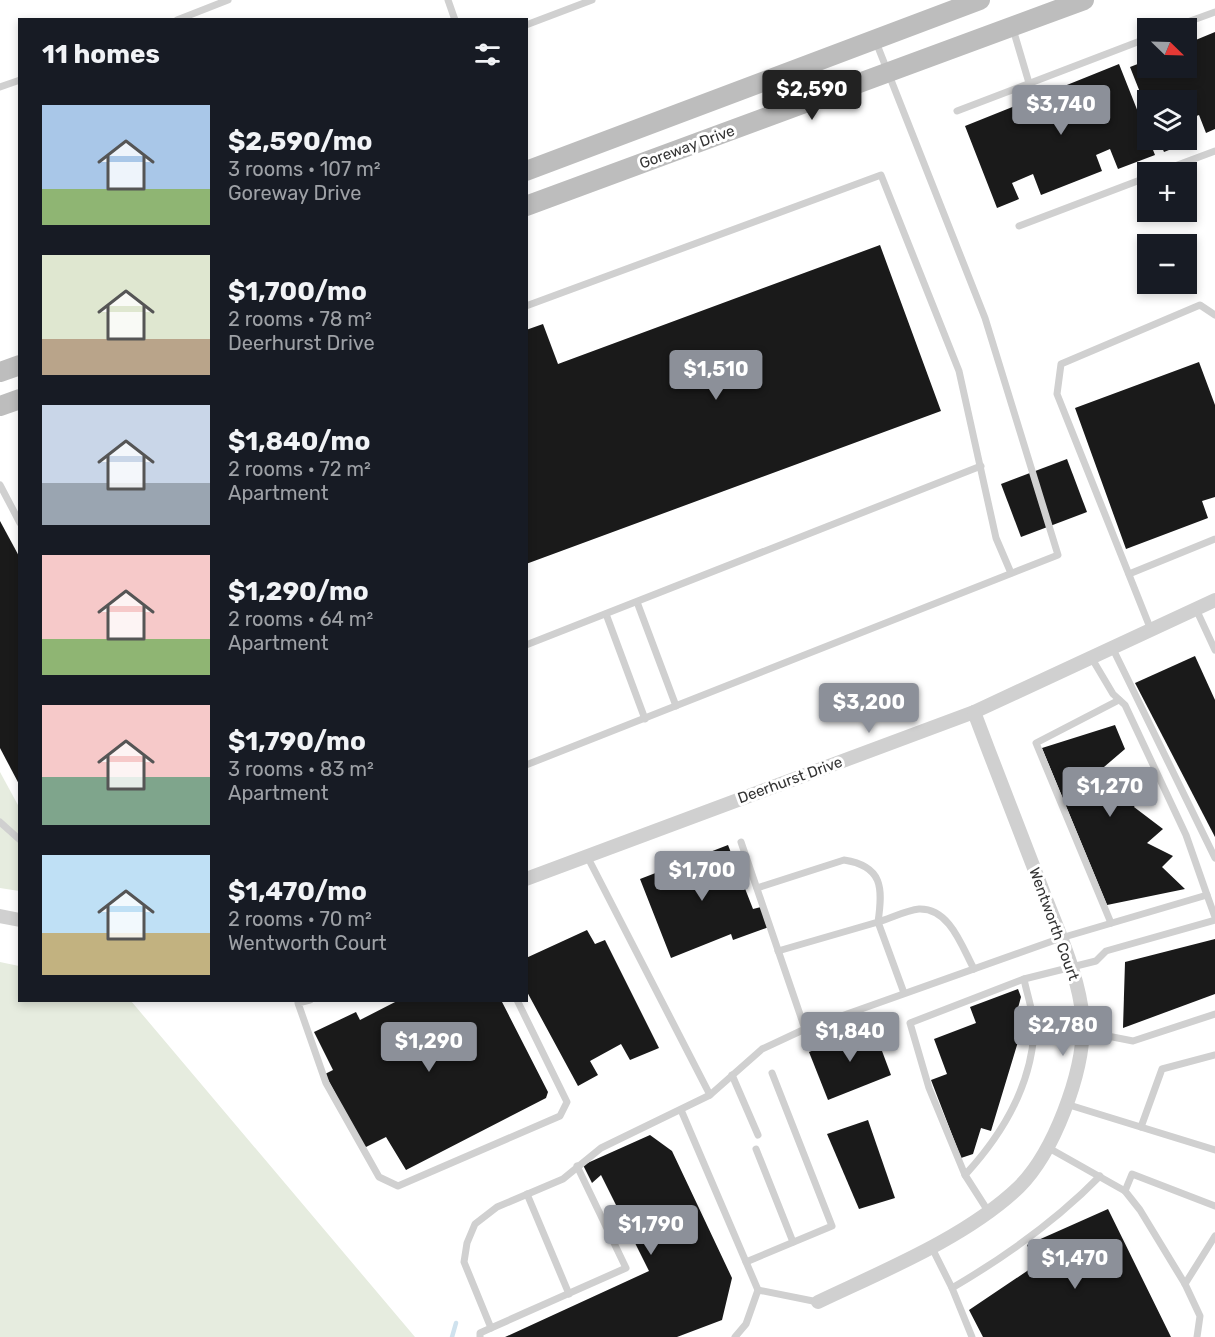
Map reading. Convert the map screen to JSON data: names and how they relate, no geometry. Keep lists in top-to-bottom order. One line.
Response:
{"streets":{"main road":["Goreway Drive"],"street":["Deerhurst Drive","Wentworth Court"]},"crossings":[["Deerhurst Drive","Wentworth Court"]],"north":"bottom right","page":{"map_buttons":["+","−"],"heading":"11 homes","price":["$2,590","$3,740","$1,510","$3,200","$1,270","$1,700","$2,780","$1,840","$1,290","$1,790","$1,470"],"list":[{"name":"$2,590/mo","note":"3 rooms · 107 m² · Goreway Drive"},{"name":"$1,700/mo","note":"2 rooms · 78 m² · Deerhurst Drive"},{"name":"$1,840/mo","note":"2 rooms · 72 m² · Apartment"},{"name":"$1,290/mo","note":"2 rooms · 64 m² · Apartment"},{"name":"$1,790/mo","note":"3 rooms · 83 m² · Apartment"},{"name":"$1,470/mo","note":"2 rooms · 70 m² · Wentworth Court"}]}}
